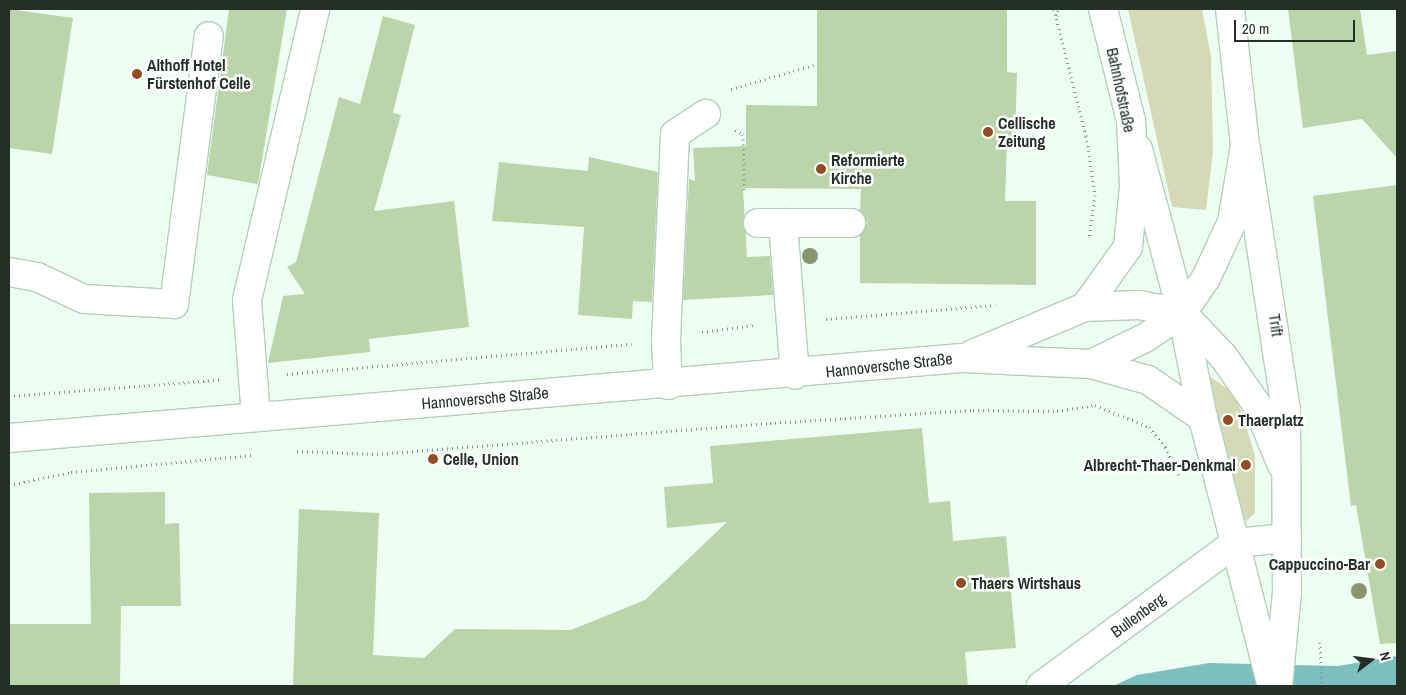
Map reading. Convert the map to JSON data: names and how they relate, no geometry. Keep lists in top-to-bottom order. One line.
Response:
{"streets":{"main road":["Bahnhofstraße","Trift","Hannoversche Straße","Bullenberg"]},"crossings":[["Bahnhofstraße","Hannoversche Straße"]],"places":["Althoff Hotel Fürstenhof Celle","Cellische Zeitung","Reformierte Kirche","Thaerplatz","Celle, Union","Albrecht-Thaer-Denkmal","Cappuccino-Bar","Thaers Wirtshaus"],"scale_bar":"20 m","north":"right"}
